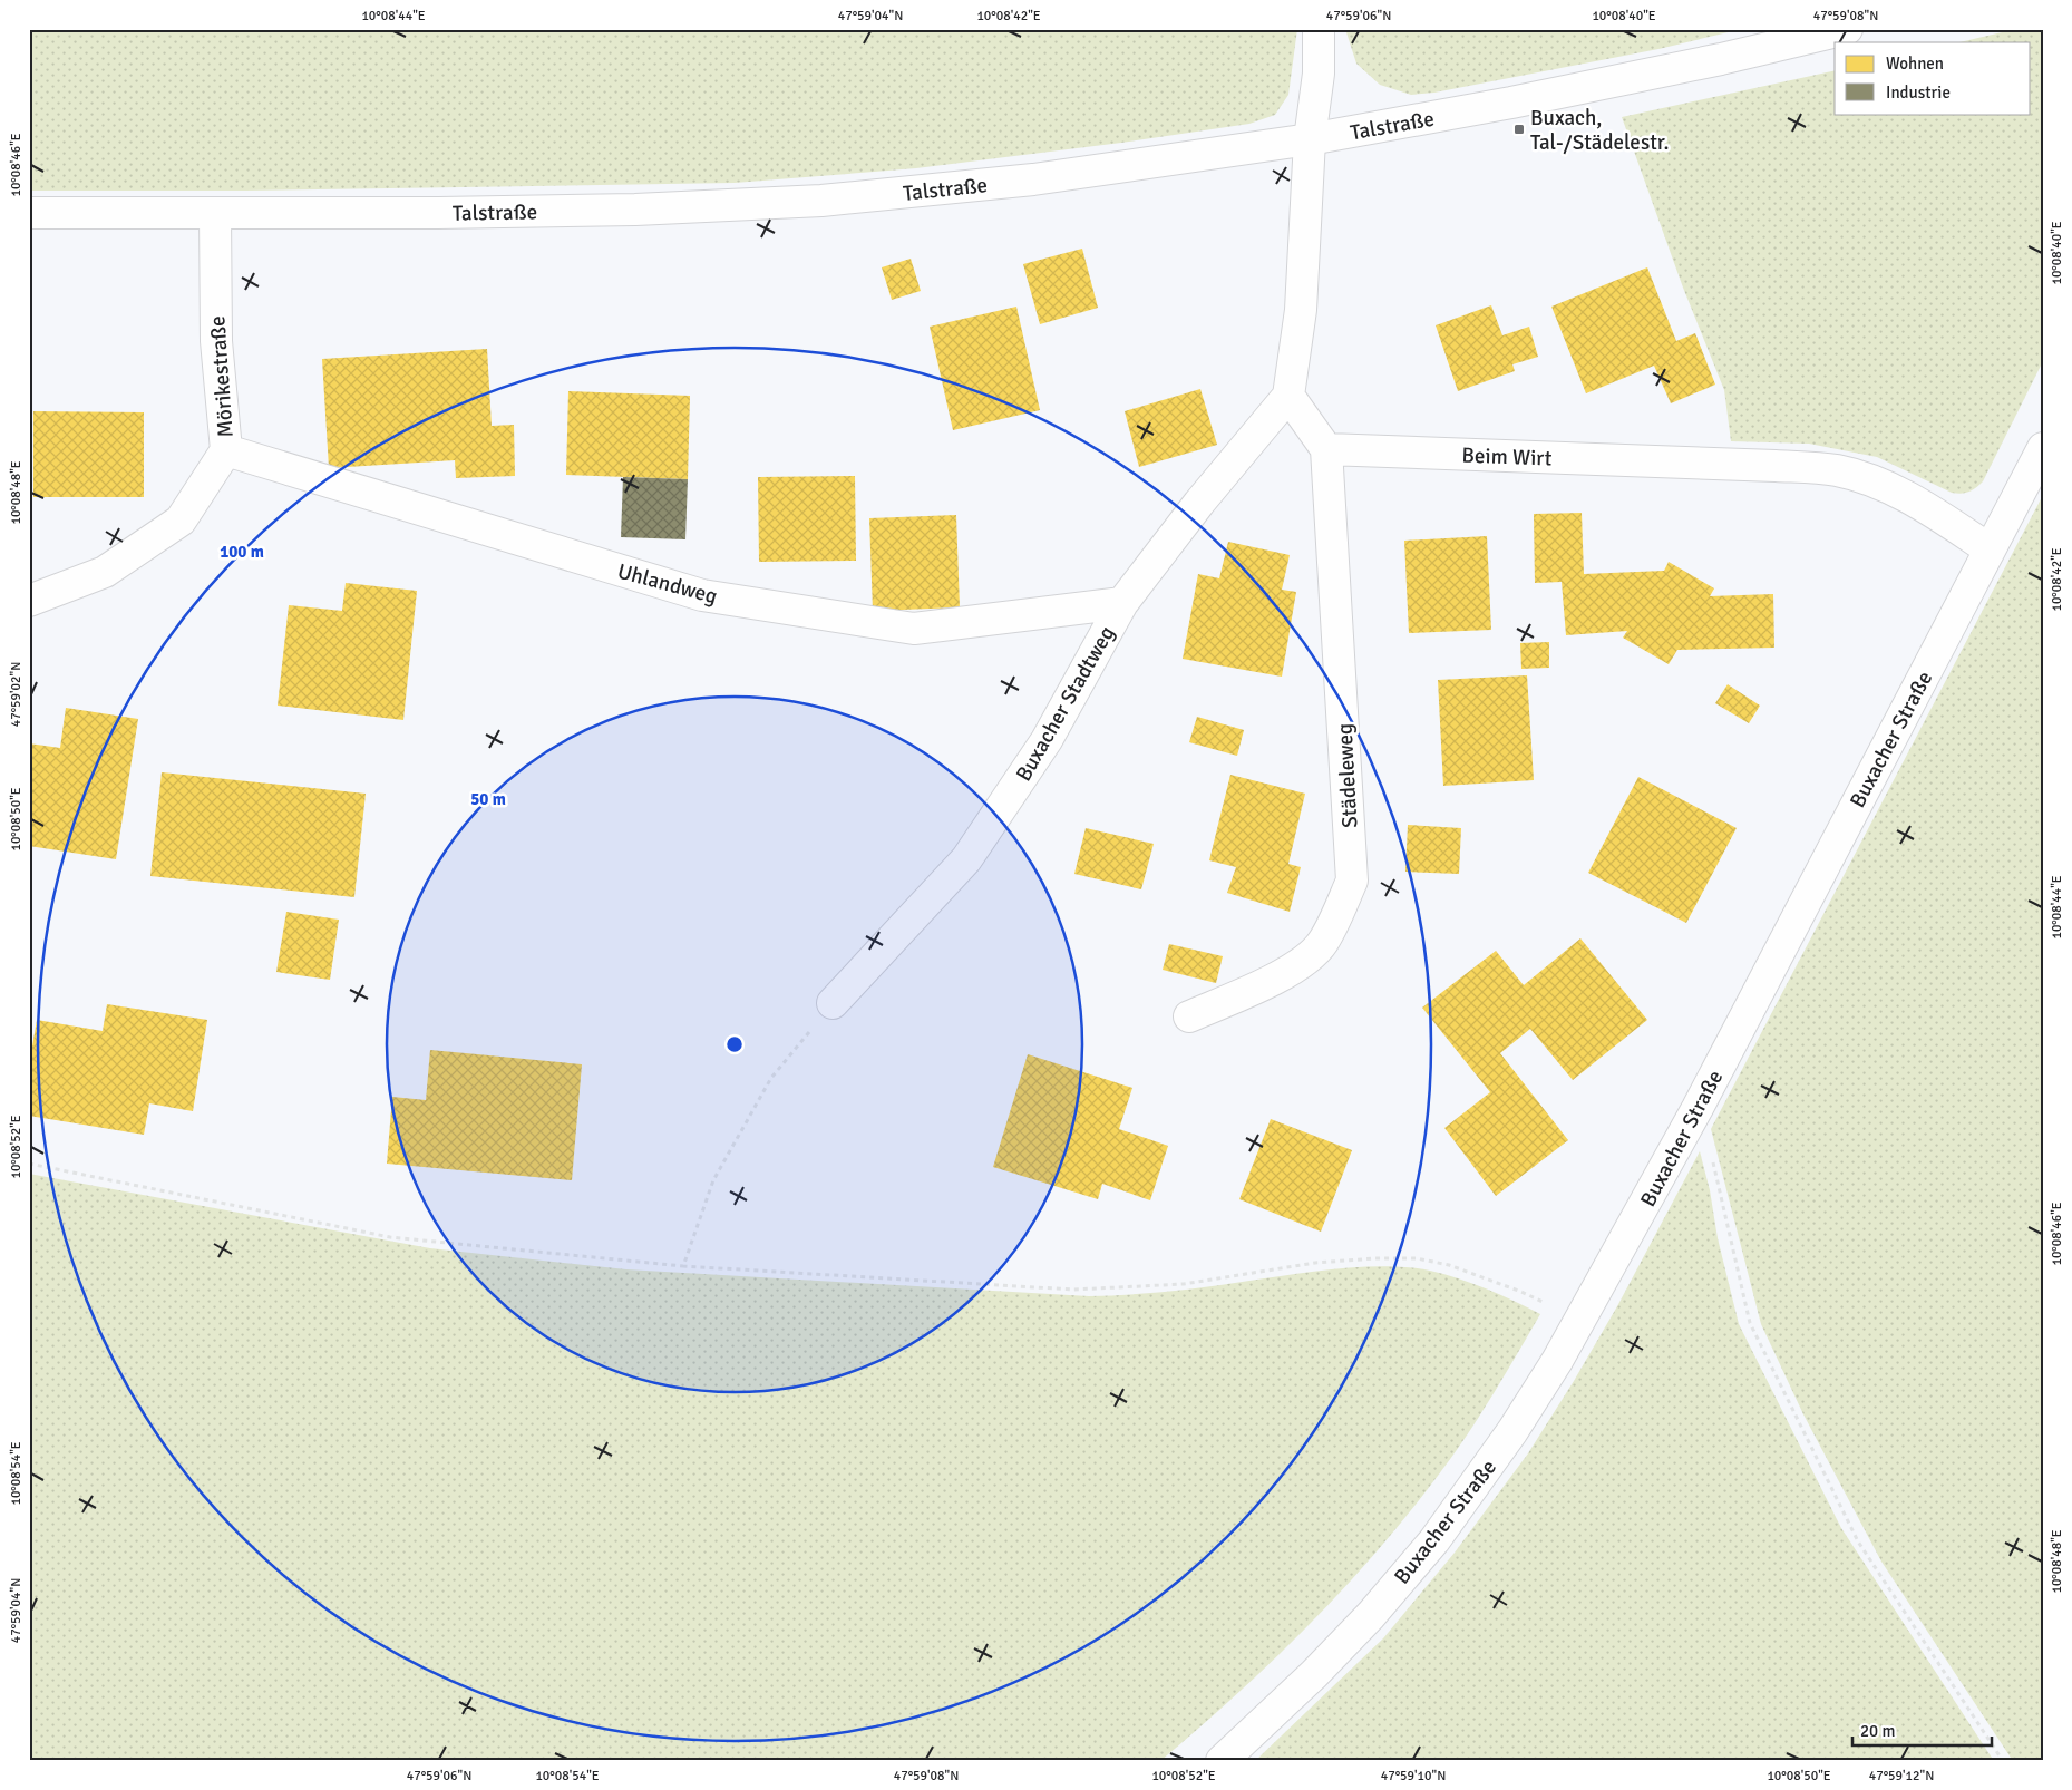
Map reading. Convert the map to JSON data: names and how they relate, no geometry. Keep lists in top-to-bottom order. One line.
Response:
{"streets":{"street":["Talstraße","Mörikestraße","Beim Wirt","Uhlandweg","Buxacher Stadtweg","Buxacher Straße","Städeleweg"]},"crossings":[["Talstraße","Mörikestraße"],["Mörikestraße","Uhlandweg"],["Beim Wirt","Buxacher Straße"],["Beim Wirt","Städeleweg"],["Uhlandweg","Buxacher Stadtweg"]],"places":{"transit":["Buxach, Tal-/Städelestr."]},"legend":["Wohnen","Industrie"],"scale_bar":"20 m","coordinates":["10°08'44\"E","47°59'04\"N","10°08'42\"E","47°59'06\"N","10°08'40\"E","47°59'08\"N","10°08'46\"E","10°08'48\"E","47°59'02\"N","10°08'50\"E","10°08'52\"E","10°08'54\"E","47°59'10\"N","47°59'12\"N"],"rings":["100 m","50 m"]}
